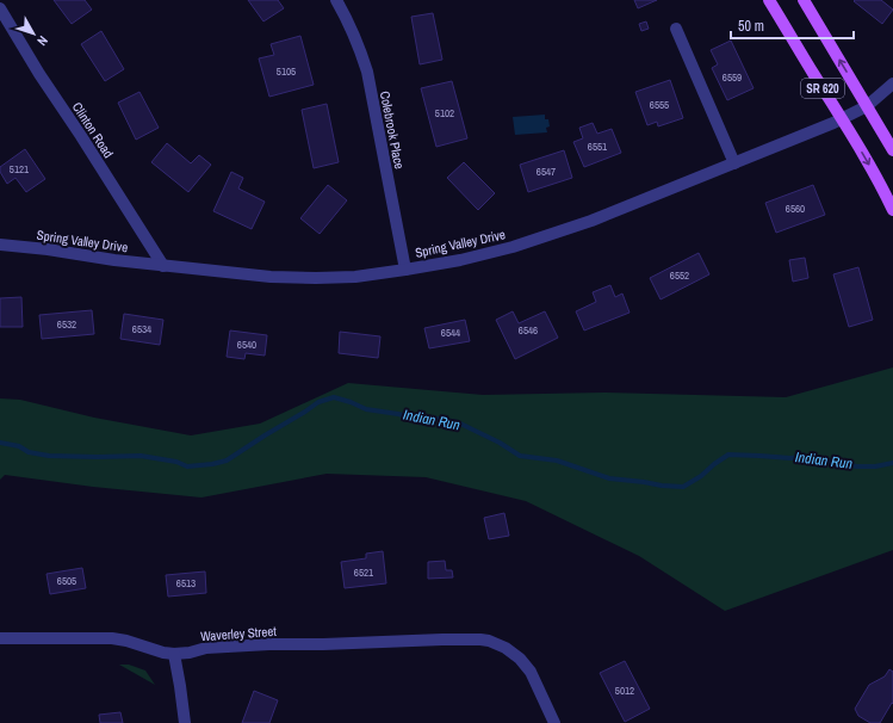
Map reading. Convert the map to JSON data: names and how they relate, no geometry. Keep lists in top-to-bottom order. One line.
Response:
{"streets":{"main road":["SR 620"],"street":["Clinton Road","Colebrook Place","Spring Valley Drive","Waverley Street"]},"crossings":[["SR 620","Spring Valley Drive"],["Clinton Road","Spring Valley Drive"],["Colebrook Place","Spring Valley Drive"]],"water":["Indian Run"],"house_numbers":["5105","6559","6555","5102","6551","5121","6547","6560","6552","6532","6534","6546","6544","6540","6521","6505","6513","5012"],"scale_bar":"50 m","north":"bottom right"}
